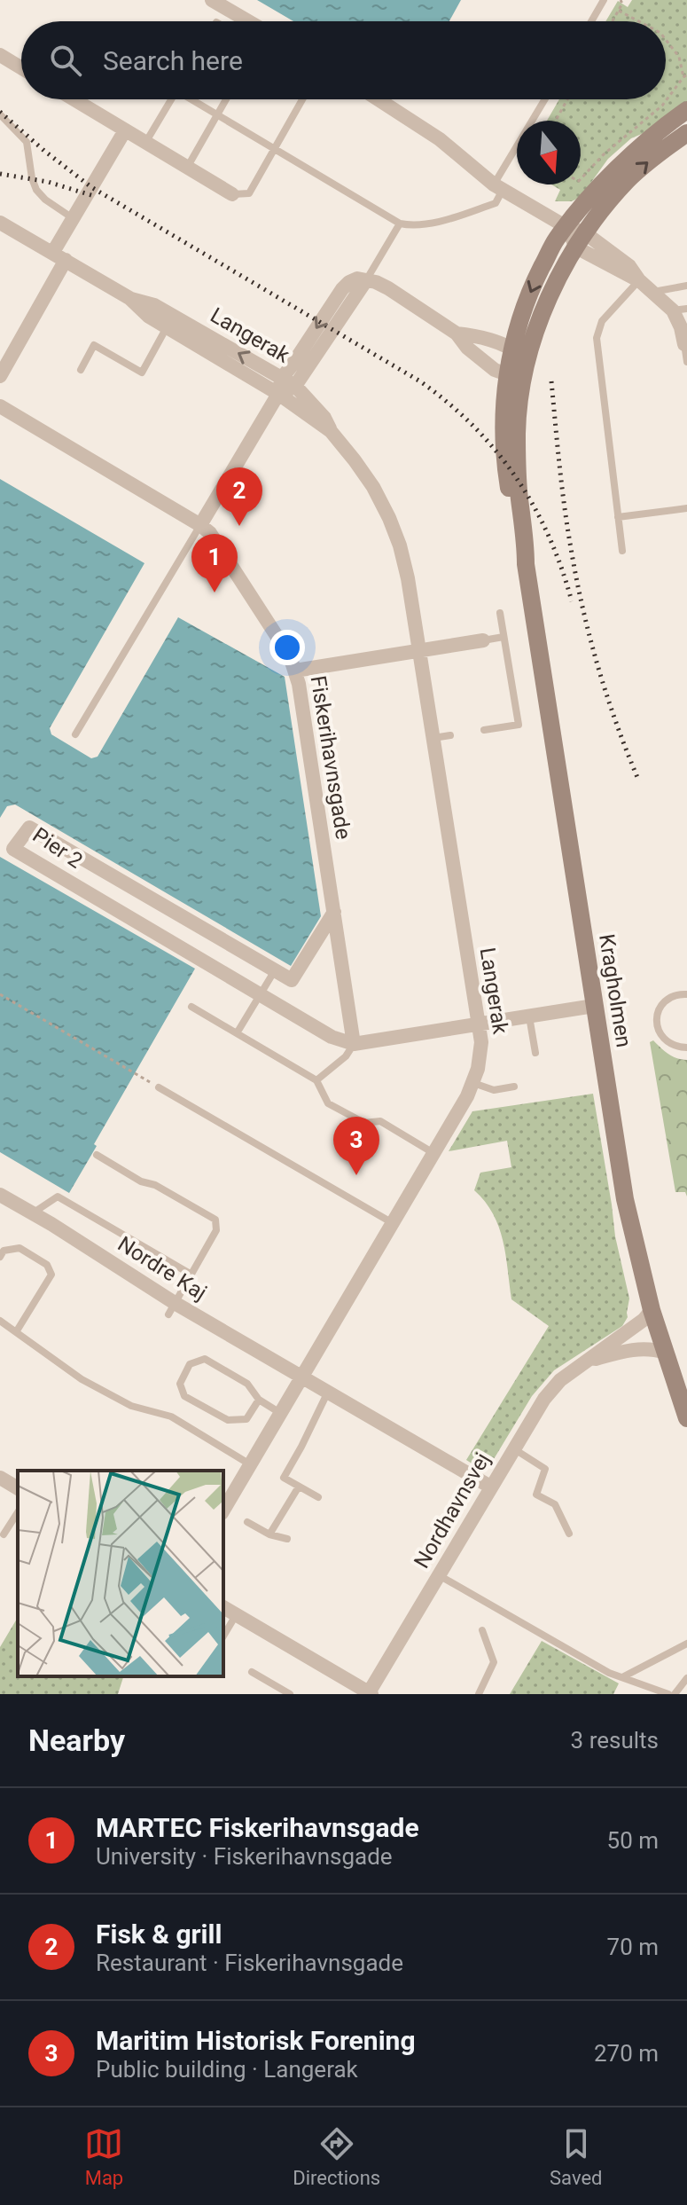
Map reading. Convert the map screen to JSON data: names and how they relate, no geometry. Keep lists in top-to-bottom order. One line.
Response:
{"streets":{"street":["Langerak","Fiskerihavnsgade","Pier 2","Kragholmen","Nordre Kaj","Nordhavnsvej"]},"crossings":[["Langerak","Nordre Kaj"],["Fiskerihavnsgade","Pier 2"],["Kragholmen","Nordhavnsvej"],["Nordre Kaj","Nordhavnsvej"]],"north":"bottom","page":{"search":"Search here","pins":["2","1","3"],"heading":["Nearby","3 results"],"list":[{"mark":"1","name":"MARTEC Fiskerihavnsgade","note":"University · Fiskerihavnsgade","value":"50 m"},{"mark":"2","name":"Fisk & grill","note":"Restaurant · Fiskerihavnsgade","value":"70 m"},{"mark":"3","name":"Maritim Historisk Forening","note":"Public building · Langerak","value":"270 m"}],"nav":["Map","Directions","Saved"]}}
